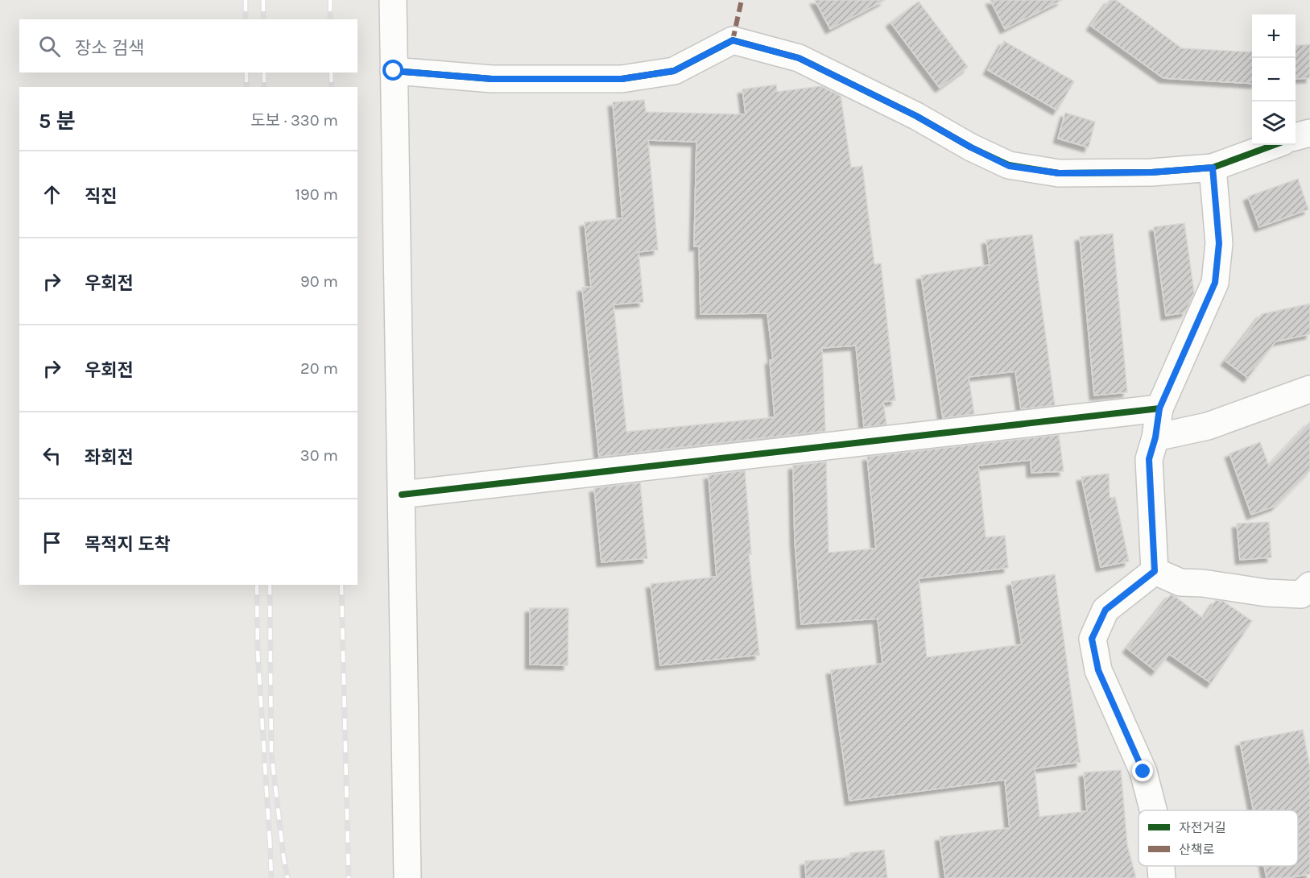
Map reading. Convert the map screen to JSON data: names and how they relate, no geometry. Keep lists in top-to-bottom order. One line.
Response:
{"legend":["자전거길","산책로"],"page":{"map_buttons":["+","−"],"search":"장소 검색","heading":["5 분","도보 · 330 m"],"list":[["직진","190 m"],["우회전","90 m"],["우회전","20 m"],["좌회전","30 m"],"목적지 도착"]}}
